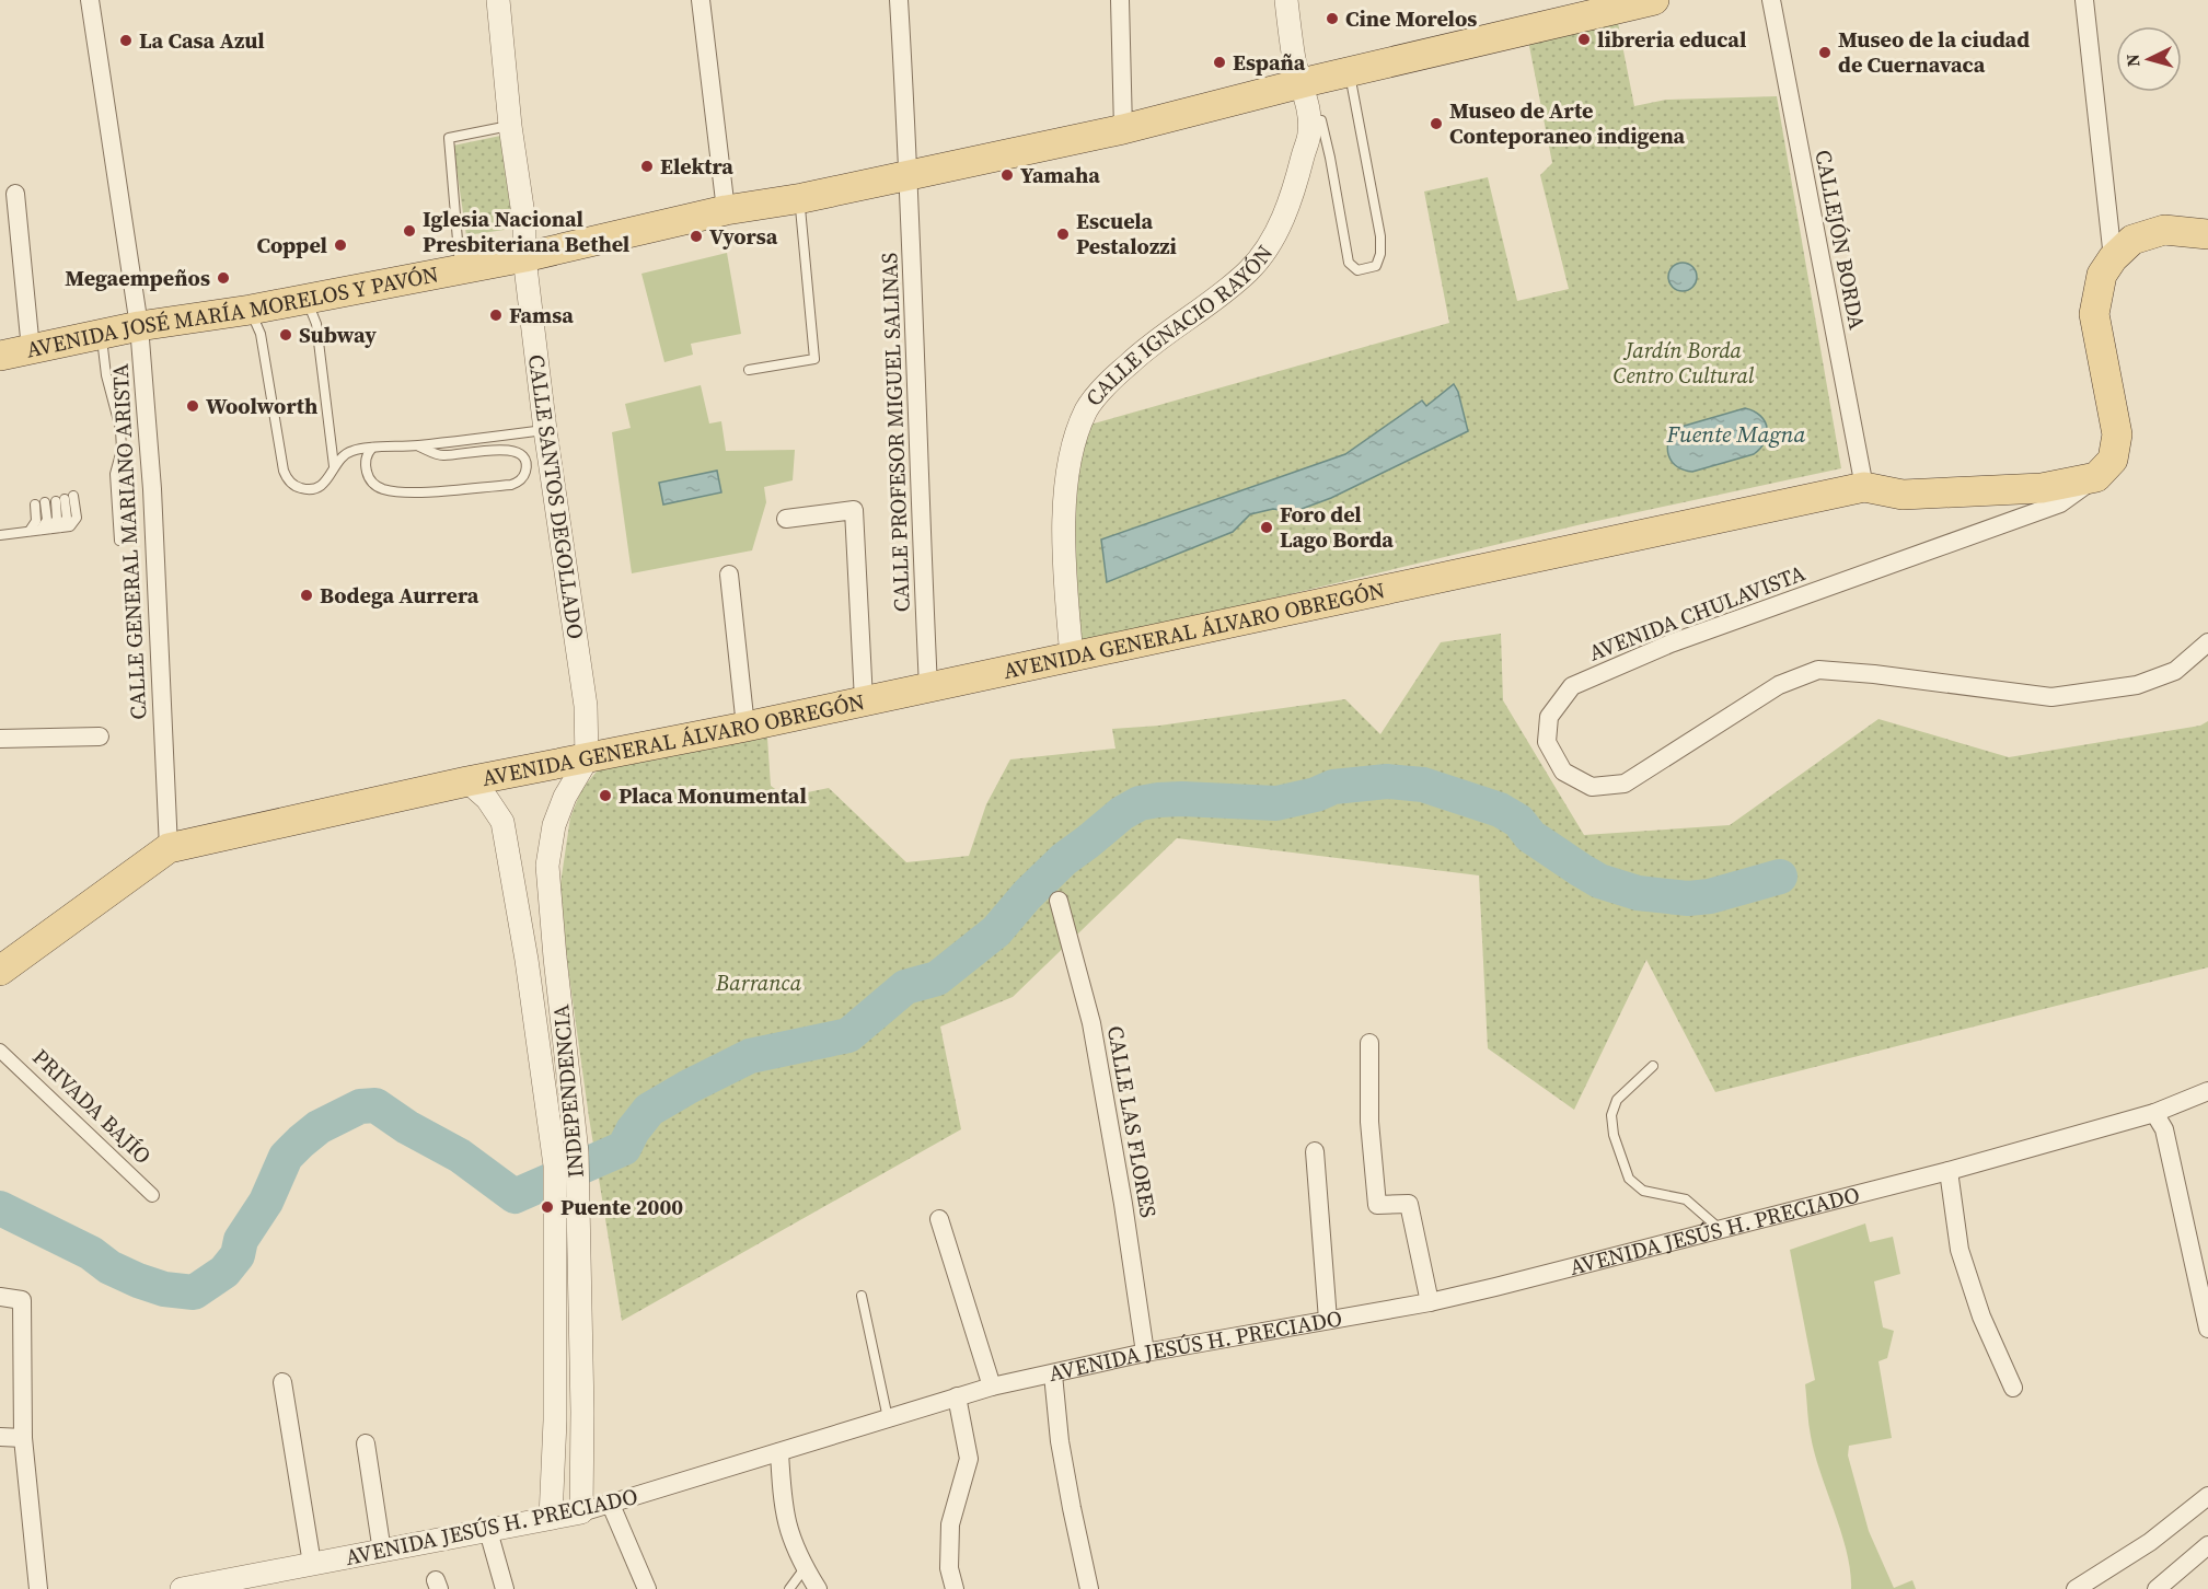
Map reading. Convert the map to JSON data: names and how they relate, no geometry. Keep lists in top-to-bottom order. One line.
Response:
{"streets":{"main road":["AVENIDA JOSÉ MARÍA MORELOS Y PAVÓN","AVENIDA GENERAL ÁLVARO OBREGÓN"],"street":["CALLEJÓN BORDA","CALLE IGNACIO RAYÓN","CALLE PROFESOR MIGUEL SALINAS","CALLE SANTOS DEGOLLADO","CALLE GENERAL MARIANO ARISTA","AVENIDA CHULAVISTA","INDEPENDENCIA","PRIVADA BAJÍO","CALLE LAS FLORES","AVENIDA JESÚS H. PRECIADO"]},"crossings":[["CALLEJÓN BORDA","AVENIDA GENERAL ÁLVARO OBREGÓN"],["AVENIDA JOSÉ MARÍA MORELOS Y PAVÓN","CALLE IGNACIO RAYÓN"],["AVENIDA JOSÉ MARÍA MORELOS Y PAVÓN","CALLE PROFESOR MIGUEL SALINAS"],["AVENIDA JOSÉ MARÍA MORELOS Y PAVÓN","CALLE SANTOS DEGOLLADO"],["AVENIDA JOSÉ MARÍA MORELOS Y PAVÓN","CALLE GENERAL MARIANO ARISTA"],["CALLE IGNACIO RAYÓN","AVENIDA GENERAL ÁLVARO OBREGÓN"],["CALLE PROFESOR MIGUEL SALINAS","AVENIDA GENERAL ÁLVARO OBREGÓN"],["CALLE SANTOS DEGOLLADO","AVENIDA GENERAL ÁLVARO OBREGÓN"],["CALLE SANTOS DEGOLLADO","INDEPENDENCIA"],["CALLE GENERAL MARIANO ARISTA","AVENIDA GENERAL ÁLVARO OBREGÓN"],["AVENIDA CHULAVISTA","AVENIDA GENERAL ÁLVARO OBREGÓN"],["AVENIDA GENERAL ÁLVARO OBREGÓN","INDEPENDENCIA"],["INDEPENDENCIA","AVENIDA JESÚS H. PRECIADO"],["CALLE LAS FLORES","AVENIDA JESÚS H. PRECIADO"]],"water":["Fuente Magna"],"parks":["Jardín Borda Centro Cultural","Barranca"],"places":["Cine Morelos","libreria educal","La Casa Azul","Museo de la ciudad de Cuernavaca","España","Museo de Arte Conteporaneo indigena","Elektra","Yamaha","Iglesia Nacional Presbiteriana Bethel","Escuela Pestalozzi","Vyorsa","Coppel","Megaempeños","Famsa","Subway","Woolworth","Foro del Lago Borda","Bodega Aurrera","Placa Monumental","Puente 2000"],"north":"left"}
